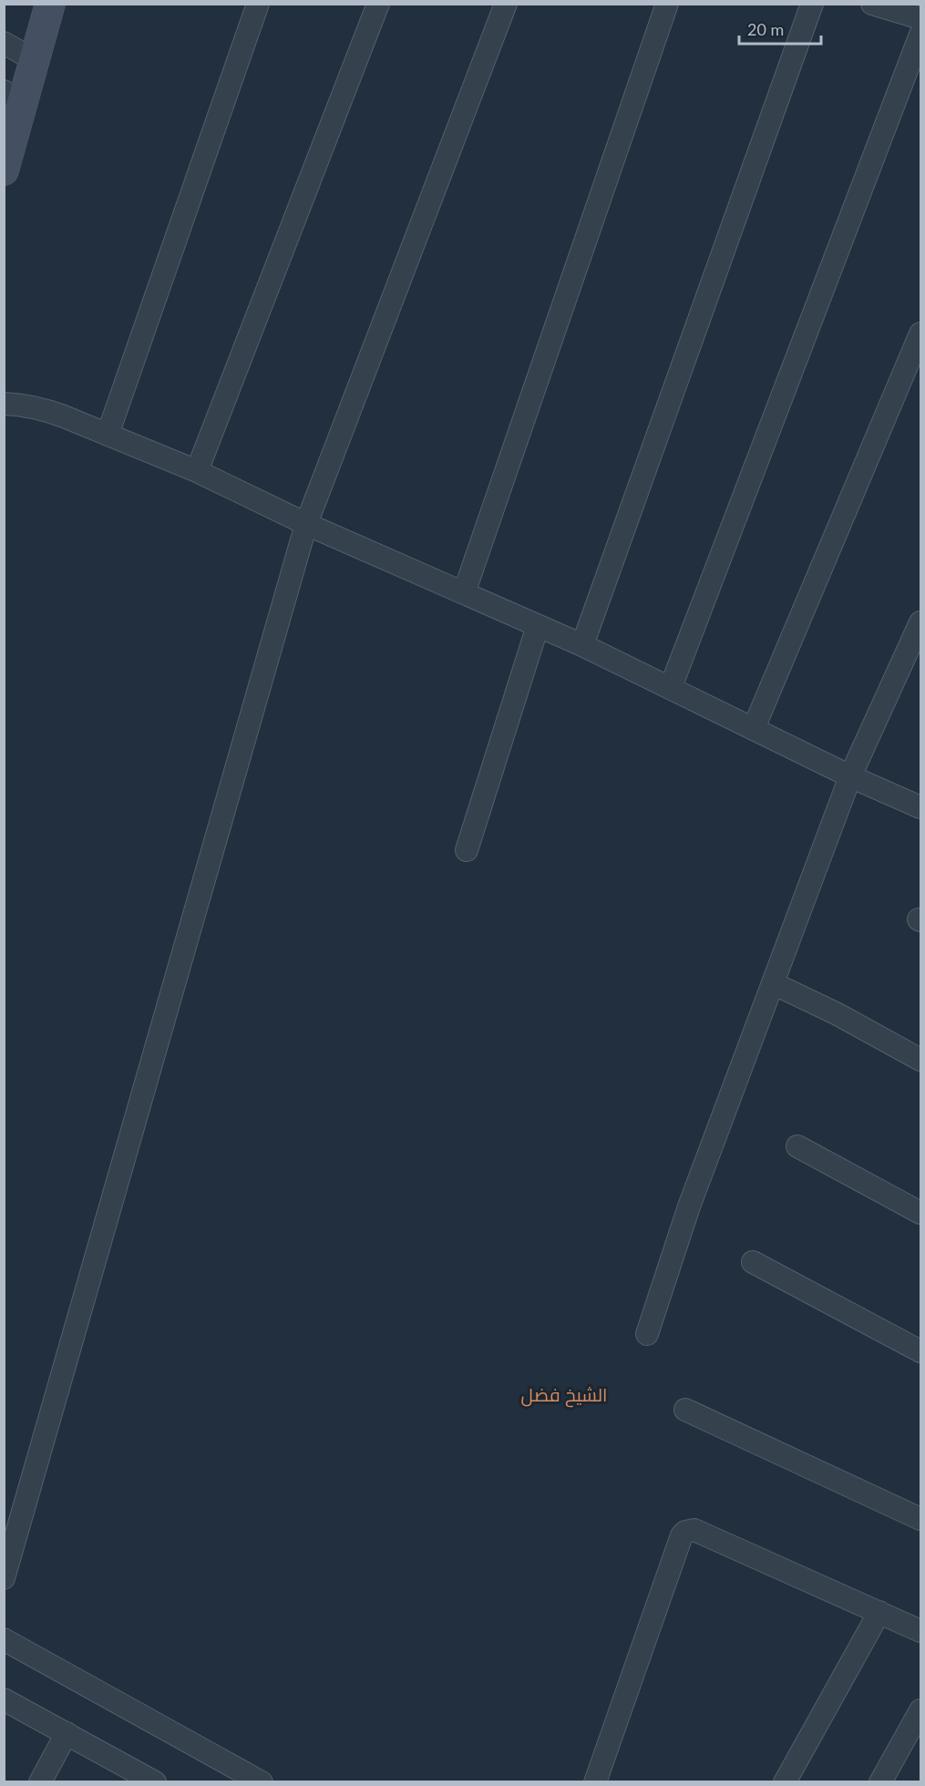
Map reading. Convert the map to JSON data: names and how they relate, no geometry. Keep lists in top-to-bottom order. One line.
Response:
{"districts":["الشيخ فضل"],"scale_bar":"20 m"}
